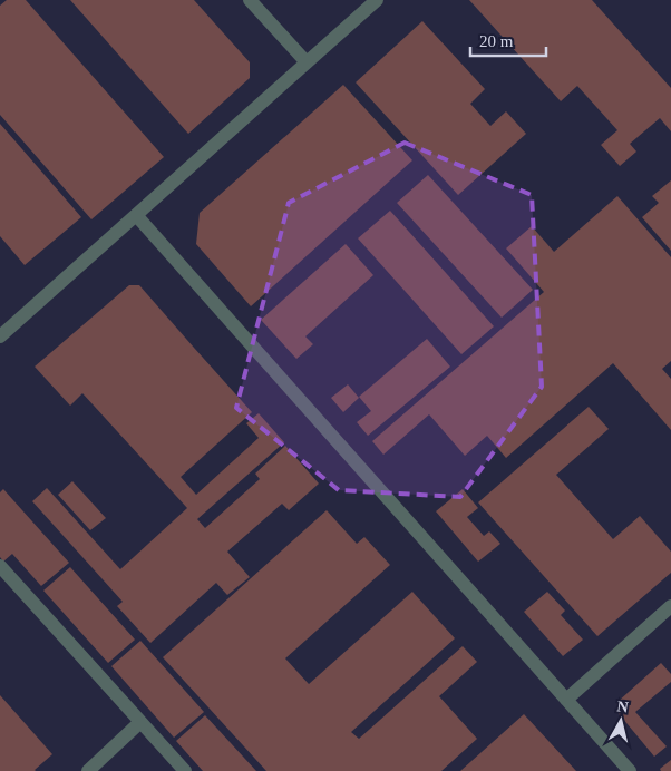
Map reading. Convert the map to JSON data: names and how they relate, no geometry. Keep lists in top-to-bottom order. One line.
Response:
{"scale_bar":"20 m","north":"top"}
